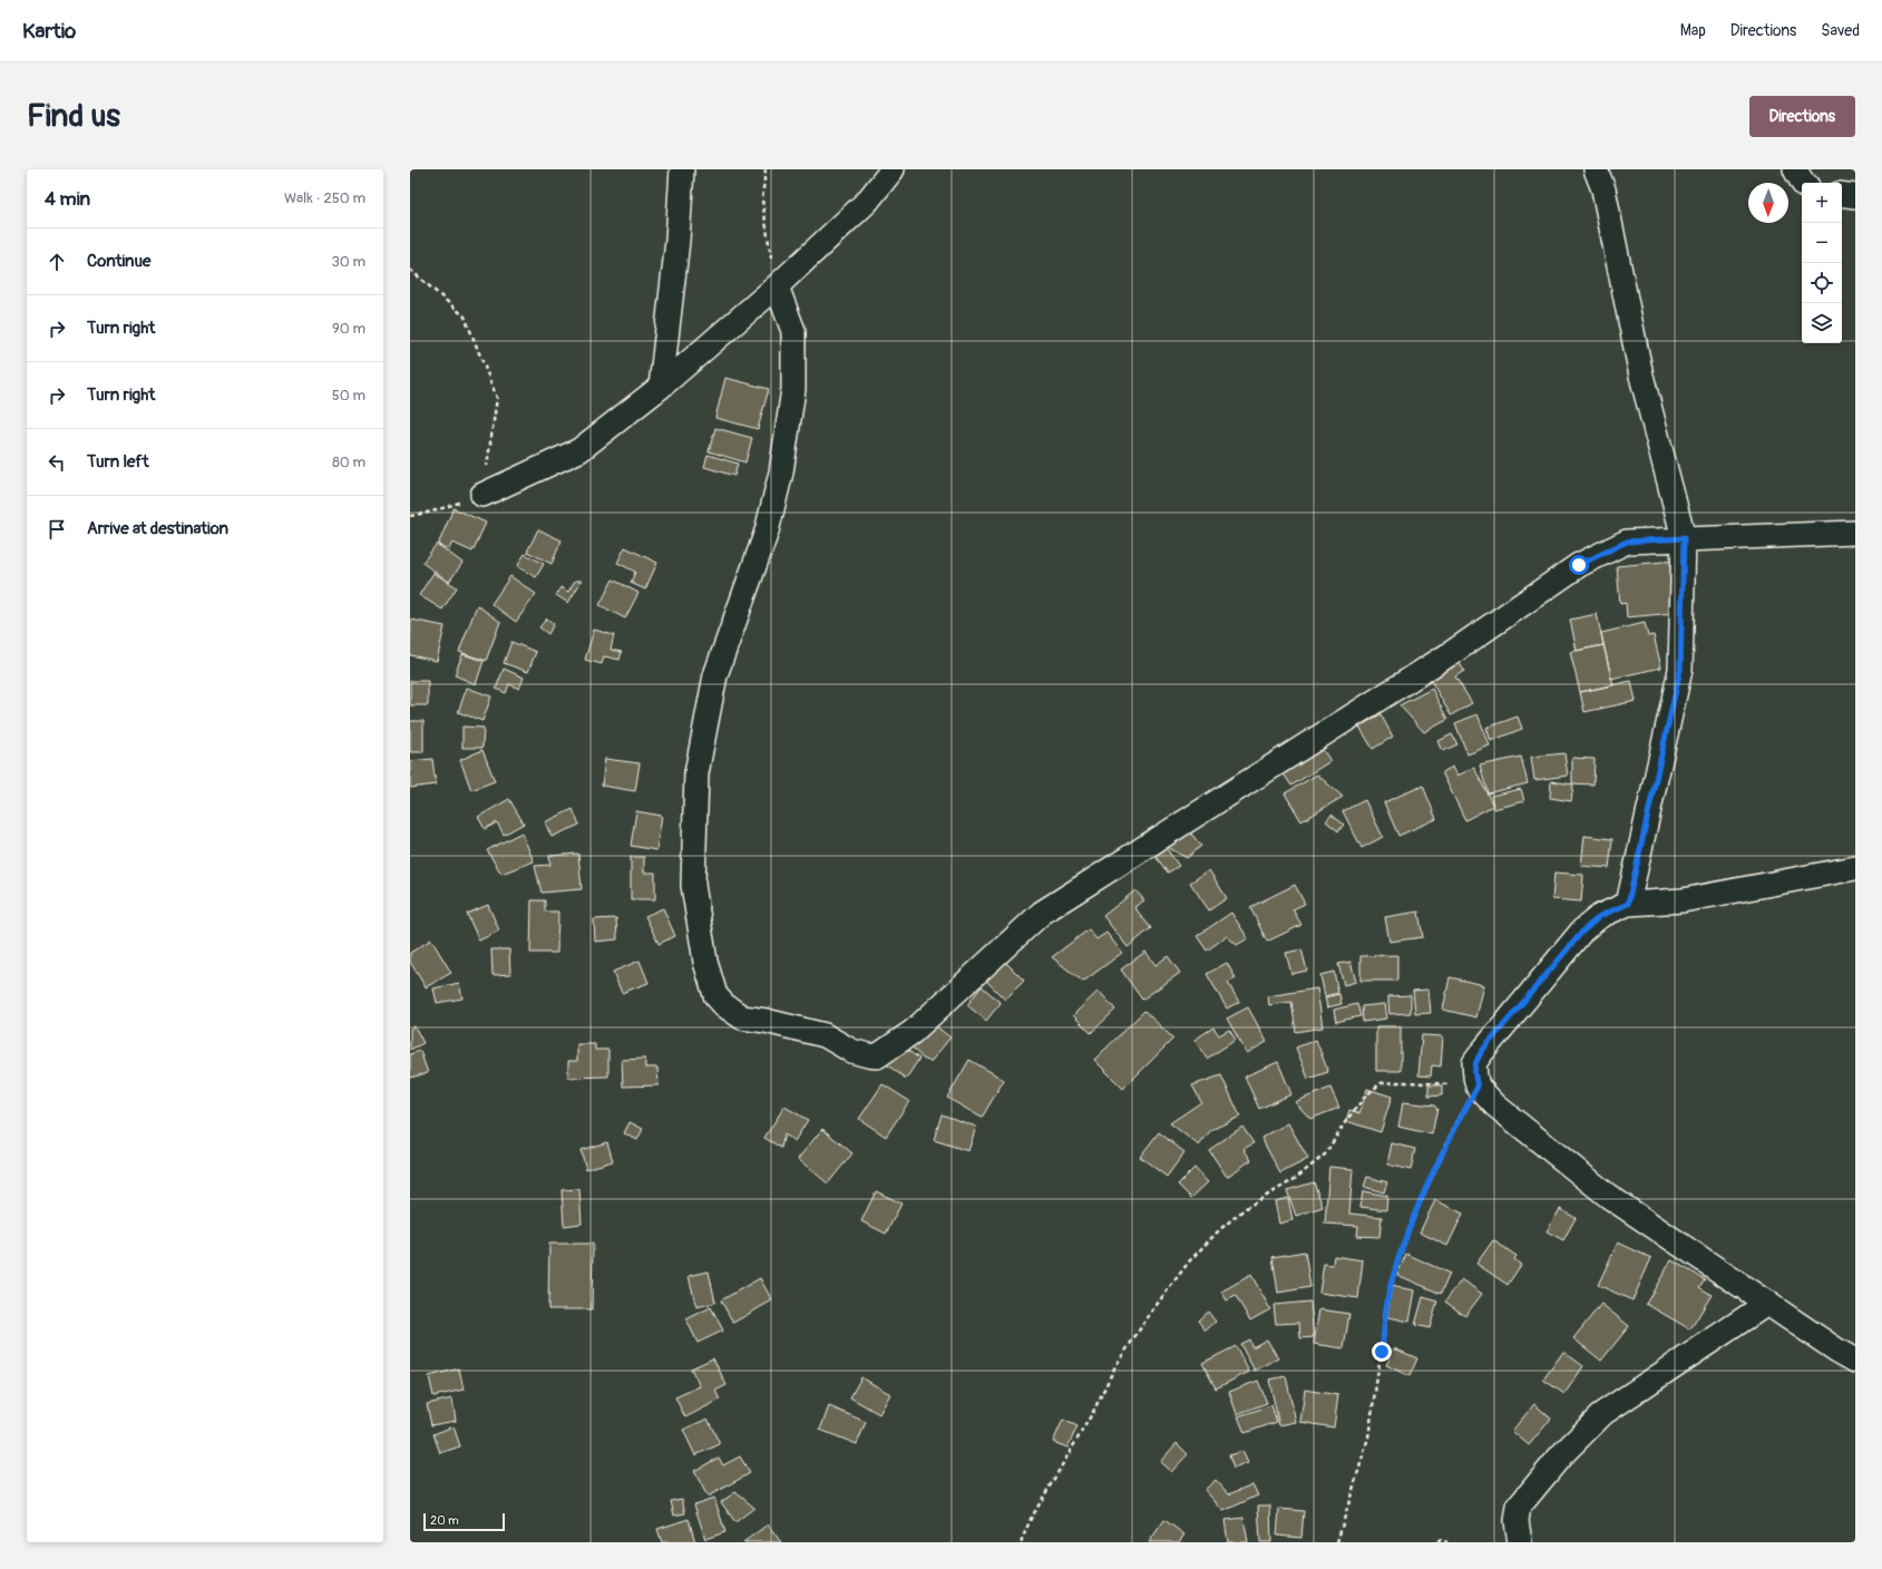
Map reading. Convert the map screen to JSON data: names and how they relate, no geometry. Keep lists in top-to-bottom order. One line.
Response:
{"scale_bar":"20 m","north":"bottom","page":{"header":"Kartio","nav":["Map","Directions","Saved"],"buttons":"Directions","title":"Find us","heading":["4 min","Walk · 250 m"],"map_buttons":["+","−"],"list":[["Continue","30 m"],["Turn right","90 m"],["Turn right","50 m"],["Turn left","80 m"],"Arrive at destination"],"scale":"20 m"}}
